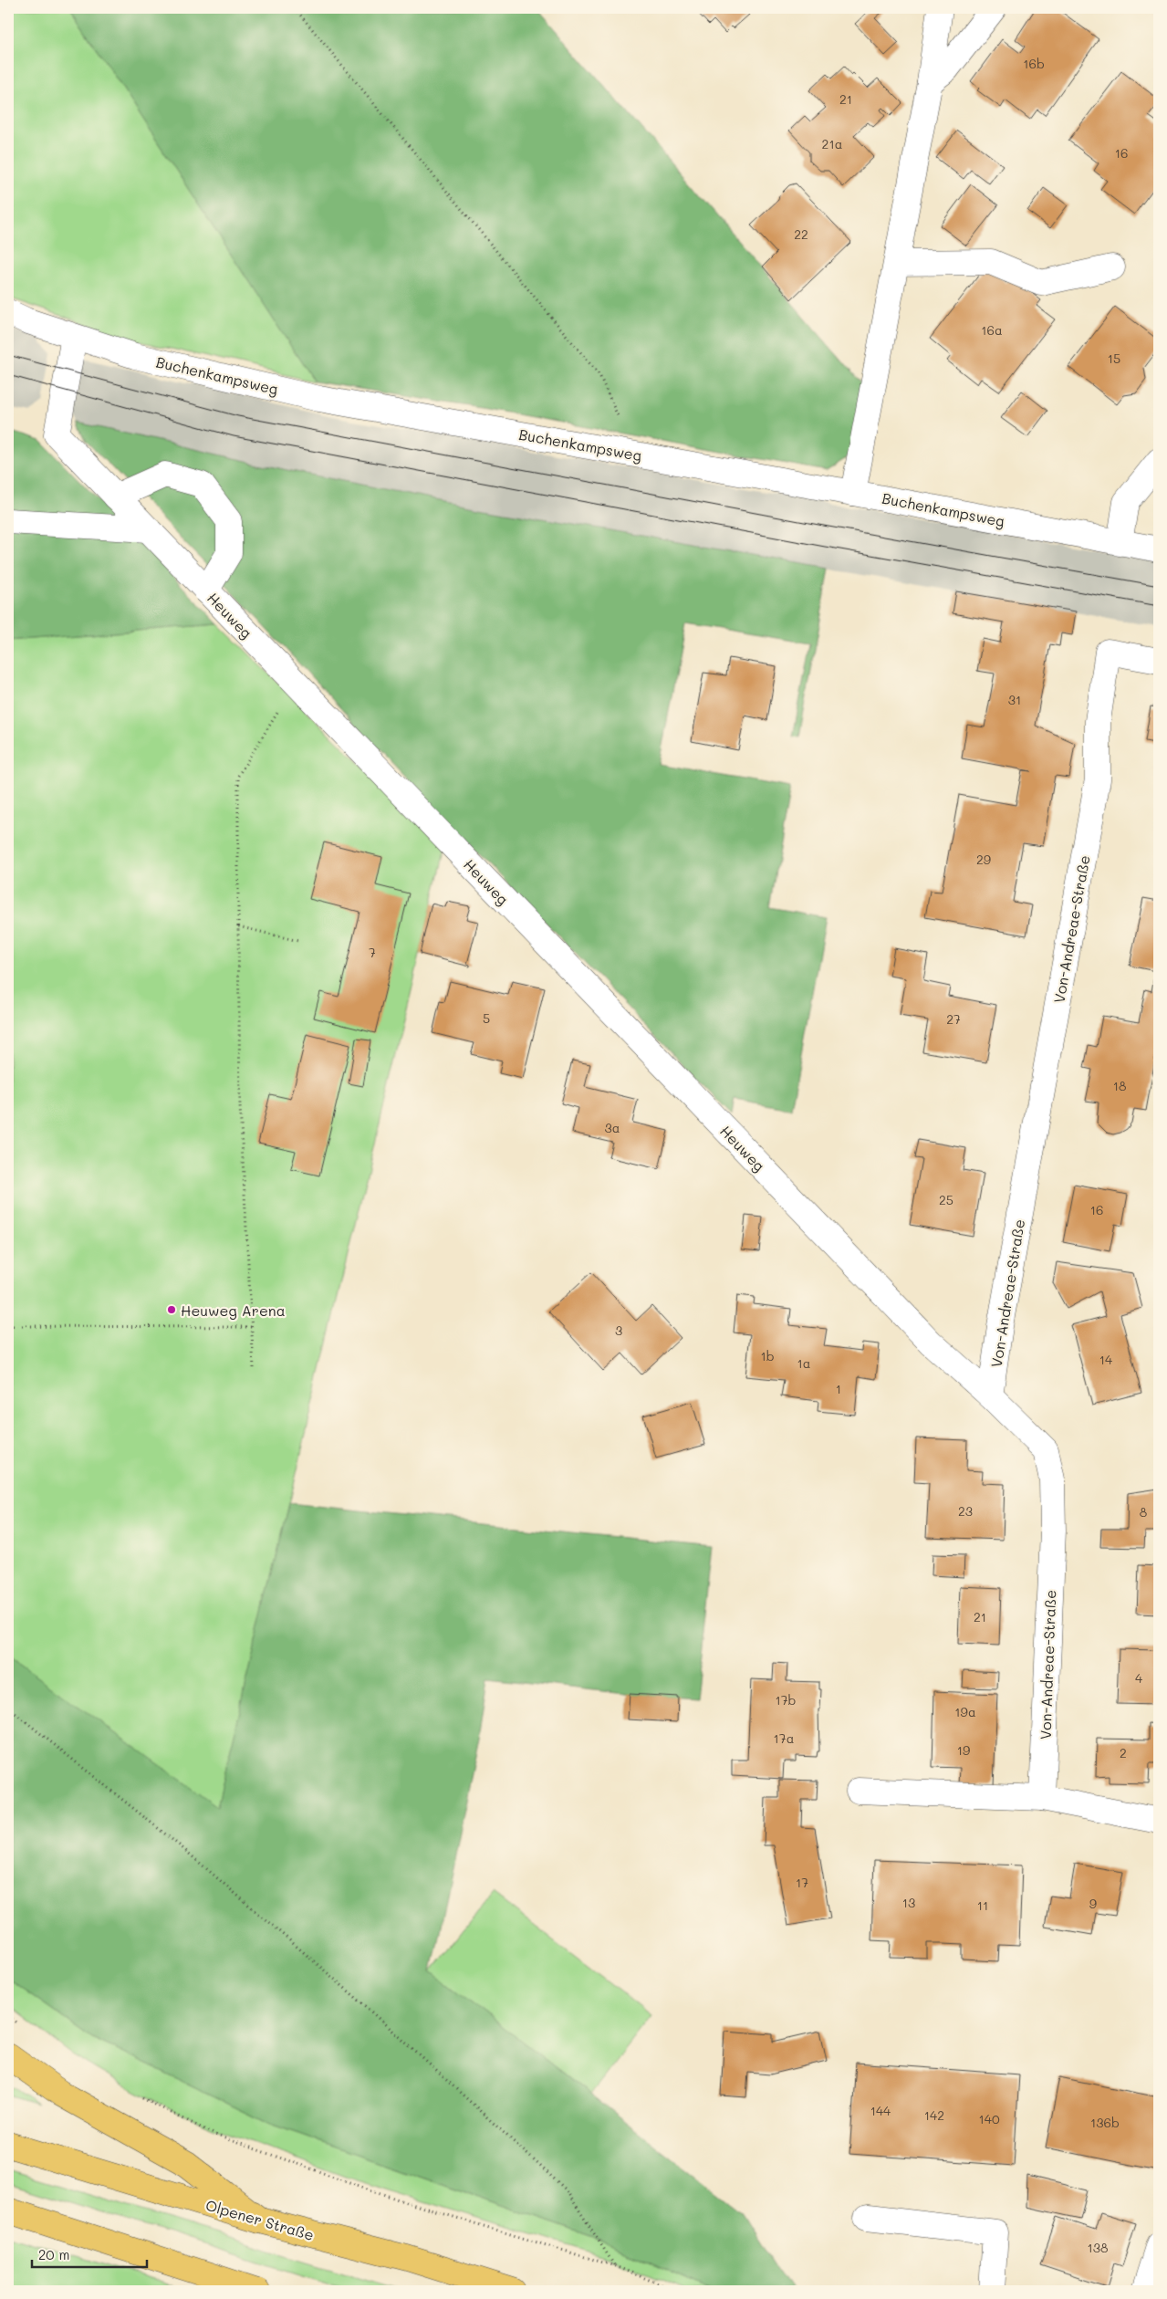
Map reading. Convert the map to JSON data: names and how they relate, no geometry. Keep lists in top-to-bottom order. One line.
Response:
{"streets":{"main road":["Olpener Straße"],"street":["Buchenkampsweg","Heuweg","Von-Andreae-Straße"]},"crossings":[["Buchenkampsweg","Heuweg"],["Heuweg","Von-Andreae-Straße"]],"places":["Heuweg Arena"],"house_numbers":["16b","21","21a","16","22","16a","15","31","29","7","5","27","18","3a","25","16","3","1b","14","1a","1","23","8","21","4","17b","19a","17a","19","2","17","13","9","11","144","142","140","136b","138"],"scale_bar":"20 m"}
